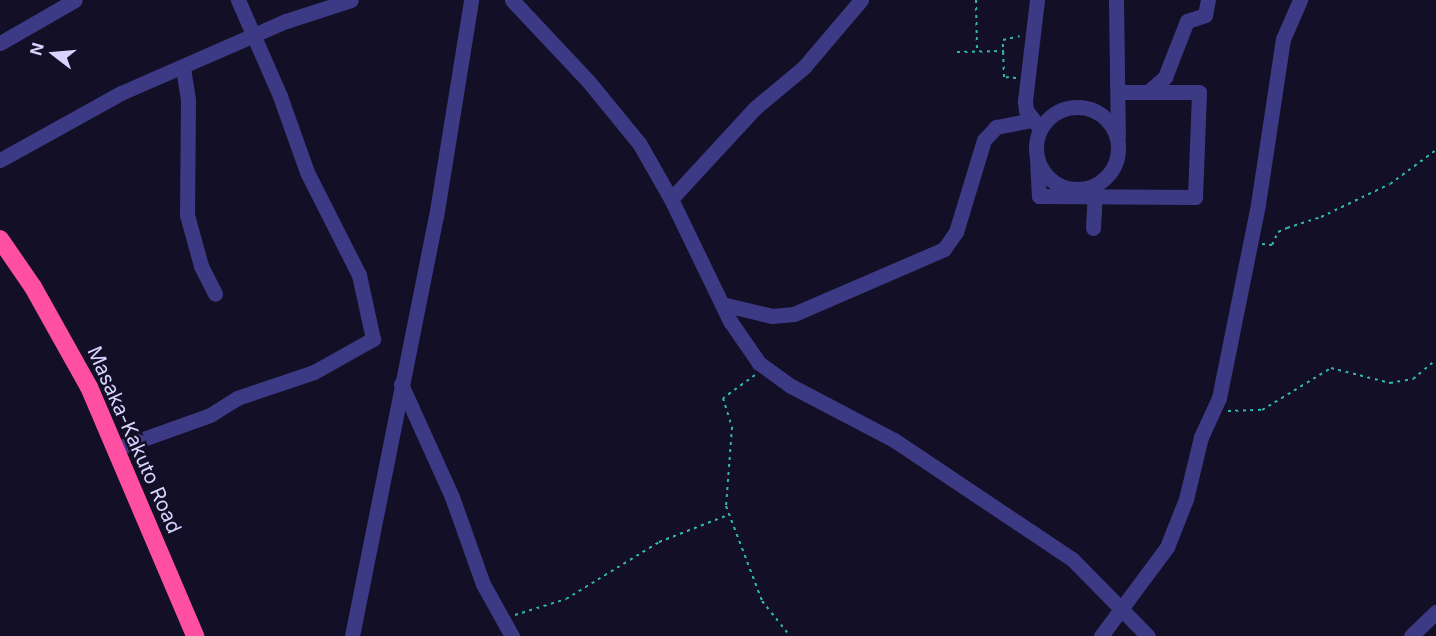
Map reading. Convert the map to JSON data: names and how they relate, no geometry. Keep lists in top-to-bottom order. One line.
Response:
{"streets":{"highway":["Masaka-Kakuto Road"]},"north":"left"}
